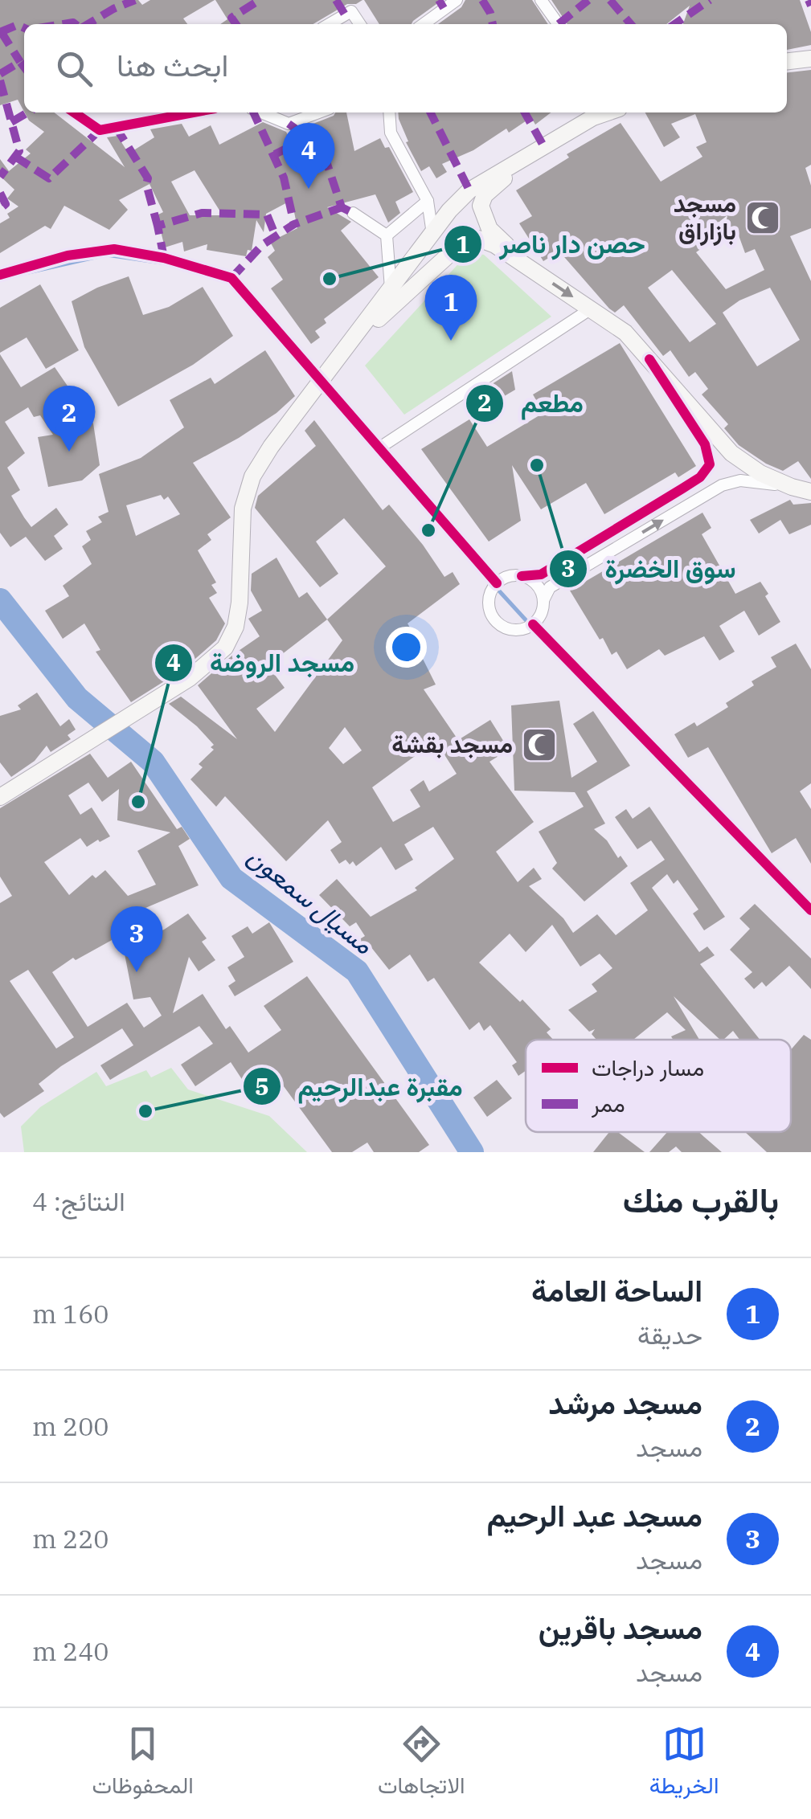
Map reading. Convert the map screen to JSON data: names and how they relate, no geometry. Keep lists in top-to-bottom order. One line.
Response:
{"water":["مسيال سمعون"],"places":{"mosque":["مسجد بازاراق","مسجد بقشة"],"other":["حصن دار ناصر","سوق الخضرة","مطعم","مسجد الروضة","مقبرة عبدالرحيم"]},"legend":["مسار دراجات","ممر"],"page":{"search":"ابحث هنا","pins":["4","1","2","3"],"heading":["بالقرب منك","النتائج: 4"],"list":[{"mark":"1","name":"الساحة العامة","note":"حديقة","value":"160 m"},{"mark":"2","name":"مسجد مرشد","note":"مسجد","value":"200 m"},{"mark":"3","name":"مسجد عبد الرحيم","note":"مسجد","value":"220 m"},{"mark":"4","name":"مسجد باقرين","note":"مسجد","value":"240 m"}],"nav":["الخريطة","الاتجاهات","المحفوظات"]}}
